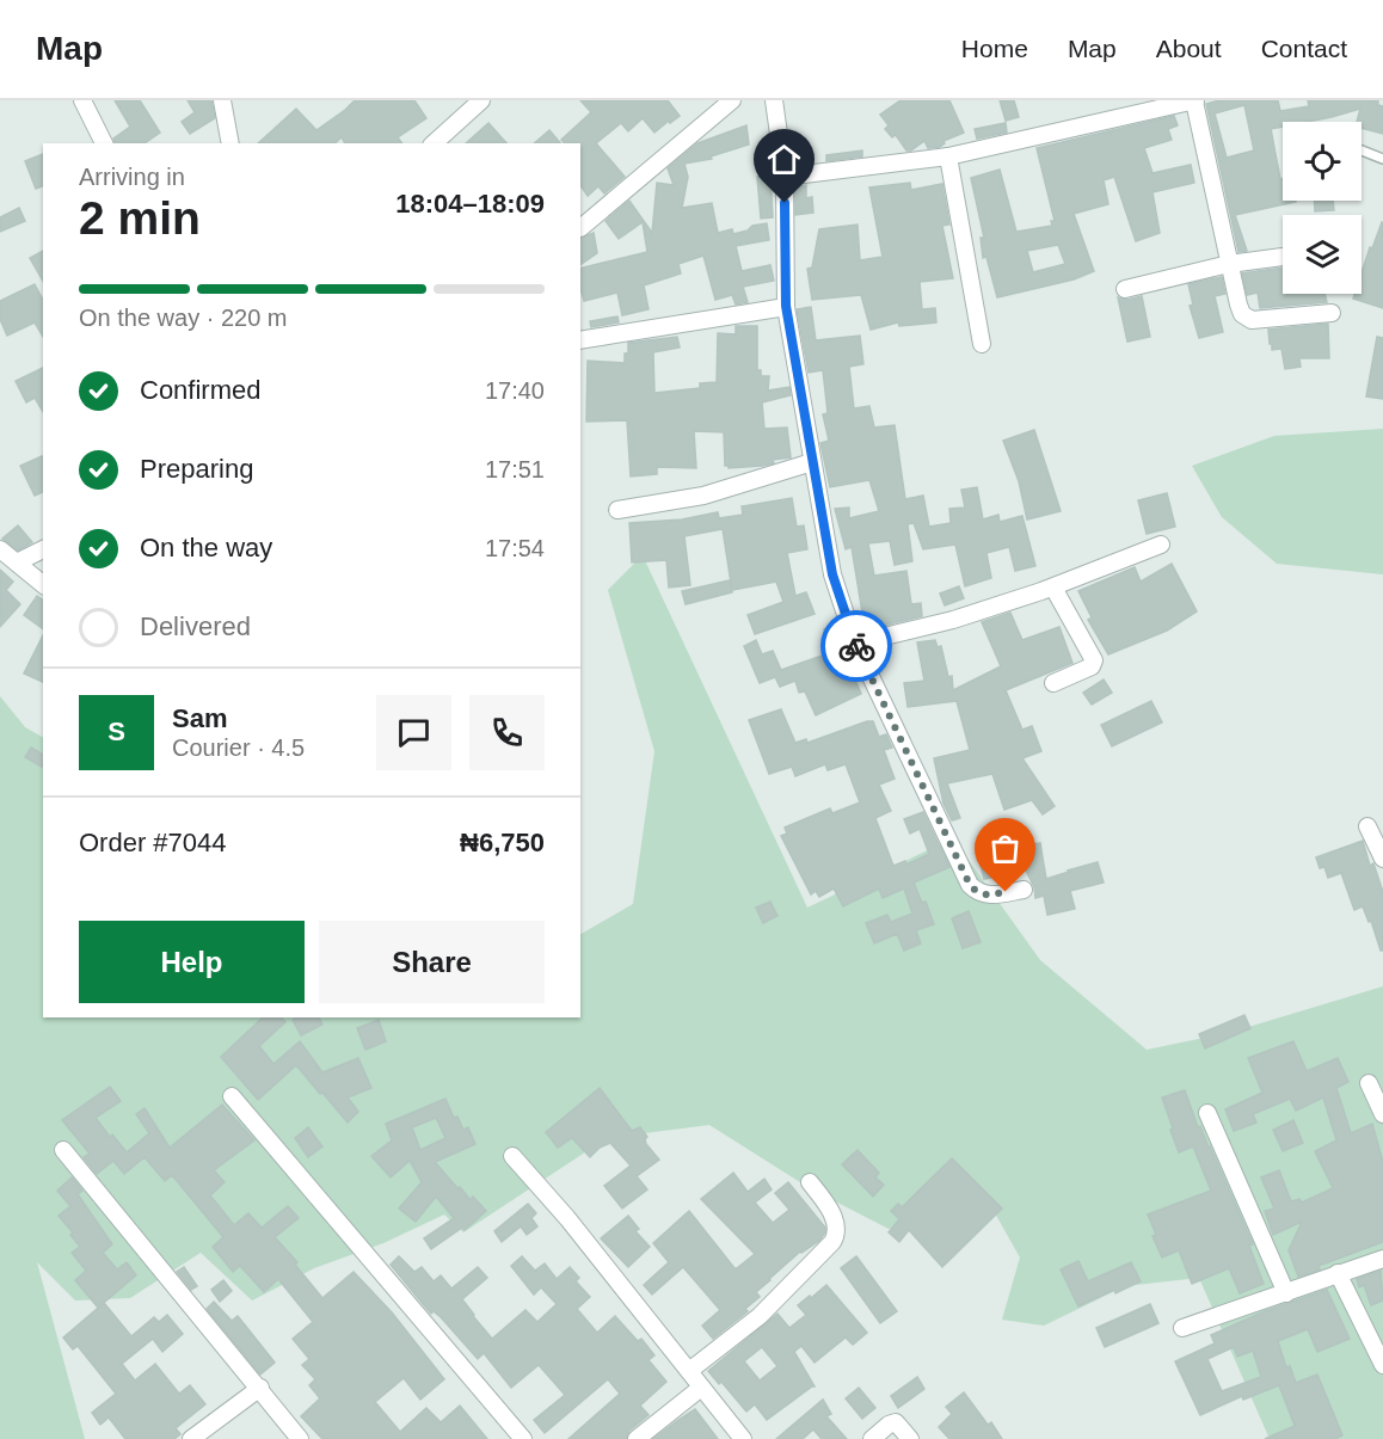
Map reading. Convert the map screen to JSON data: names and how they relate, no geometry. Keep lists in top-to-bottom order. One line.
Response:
{"page":{"header":"Map","nav":["Home","Map","About","Contact"],"heading":["2 min","Arriving in","18:04–18:09"],"panel":["Sam","Courier · 4.5","Order #7044","₦6,750"],"bar":"On the way · 220 m","list":[["Confirmed","17:40"],["Preparing","17:51"],["On the way","17:54"],"Delivered"],"round":"S","buttons":["Help","Share"]}}
